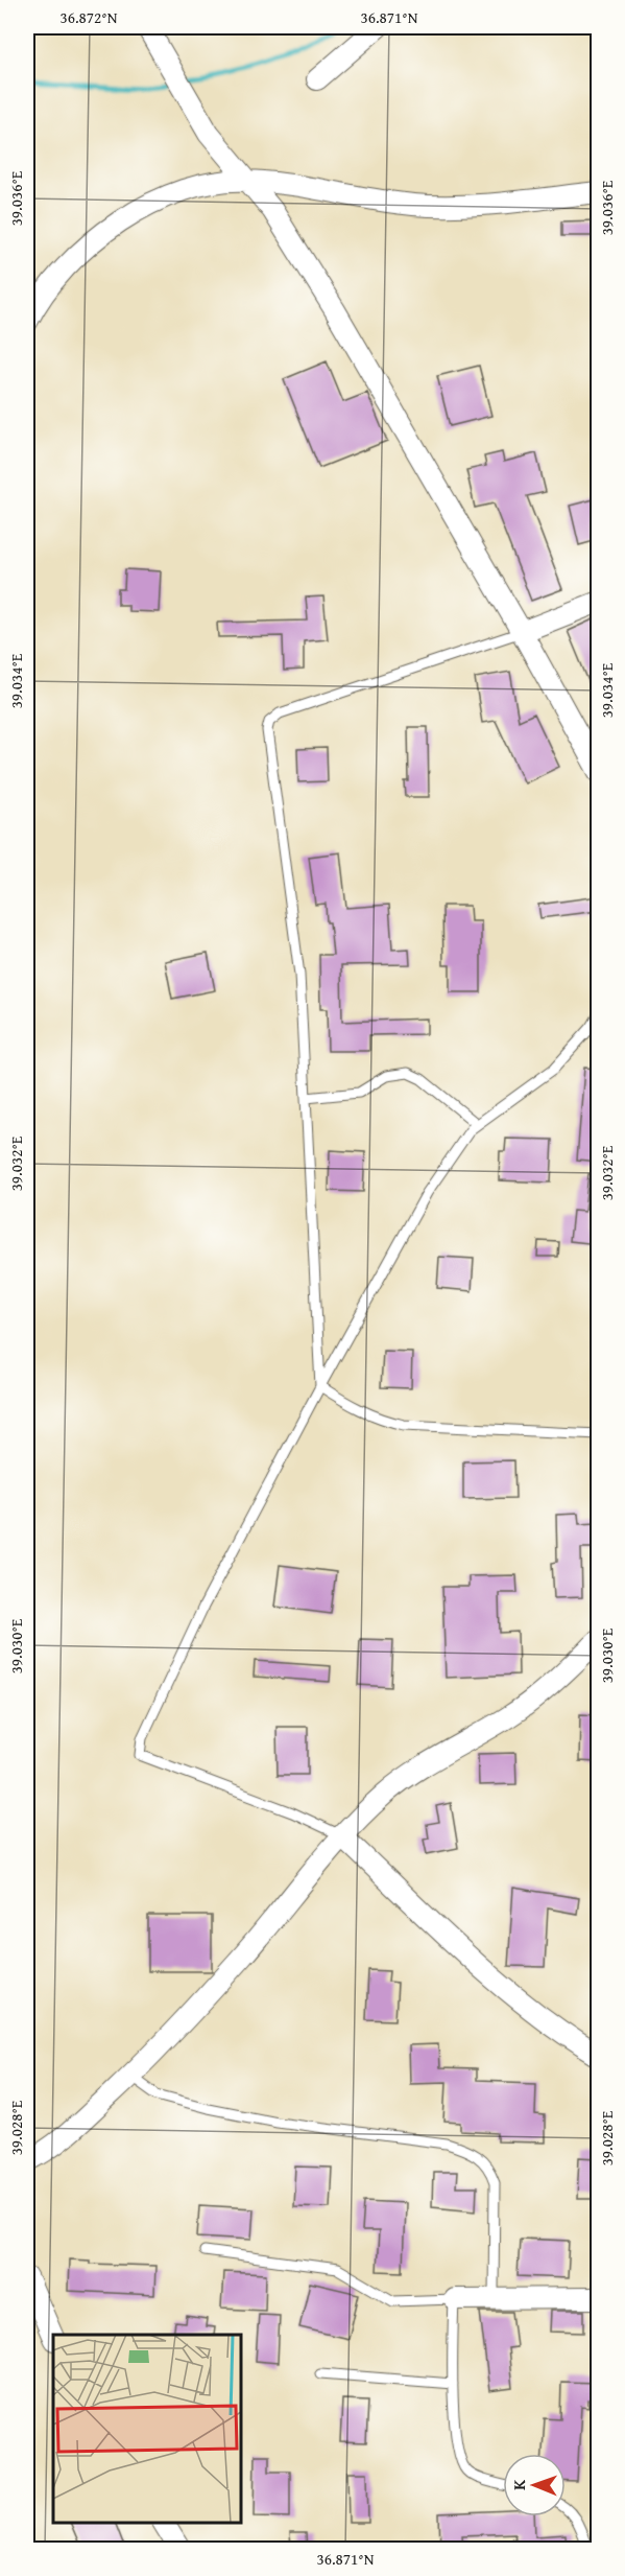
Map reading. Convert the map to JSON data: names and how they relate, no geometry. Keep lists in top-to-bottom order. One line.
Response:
{"north":"left","coordinates":["36.872°N","36.871°N","39.036°E","39.034°E","39.032°E","39.030°E","39.028°E"]}
